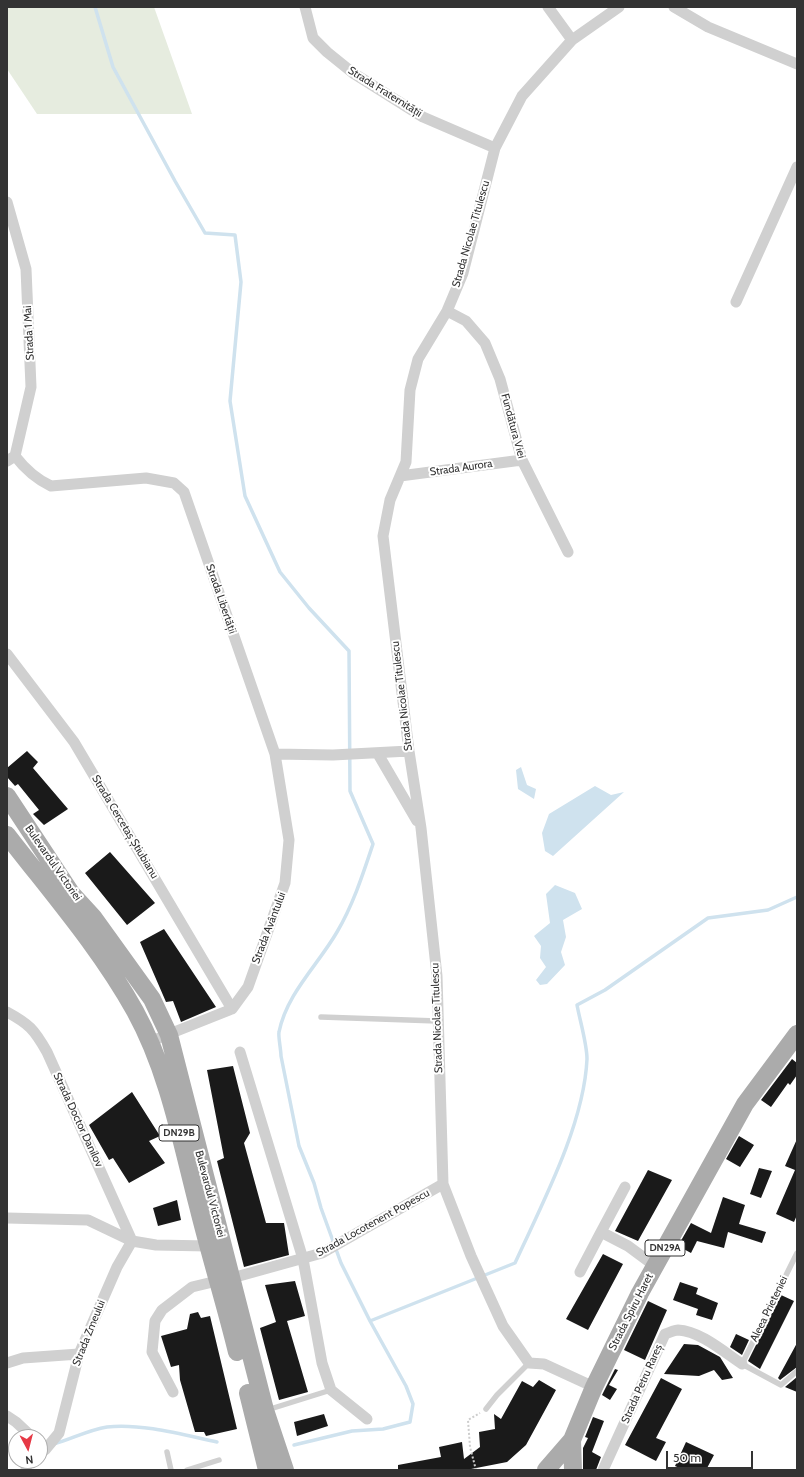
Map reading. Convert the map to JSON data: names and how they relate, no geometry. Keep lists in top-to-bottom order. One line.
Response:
{"streets":{"main road":["Bulevardul Victoriei","DN29B","DN29A","Strada Spiru Haret"],"street":["Strada Fraternității","Strada Nicolae Titulescu","Strada 1 Mai","Fundătura Viei","Strada Aurora","Strada Libertății","Strada Cercetaș Știubianu","Strada Avântului","Strada Doctor Danilov","Strada Locotenent Popescu","Strada Zmeului","Strada Petru Rareș"],"lane":["Aleea Prieteniei"]},"crossings":[["Strada Fraternității","Strada Nicolae Titulescu"],["Strada Nicolae Titulescu","Fundătura Viei"],["Strada Nicolae Titulescu","Strada Aurora"],["Strada Nicolae Titulescu","Strada Locotenent Popescu"],["Strada 1 Mai","Strada Libertății"],["Fundătura Viei","Strada Aurora"],["Strada Libertății","Strada Avântului"],["Strada Cercetaș Știubianu","Strada Avântului"],["Bulevardul Victoriei","Strada Locotenent Popescu"],["Strada Doctor Danilov","Strada Zmeului"],["Aleea Prieteniei","Strada Petru Rareș"]],"scale_bar":"50 m","north":"bottom"}
